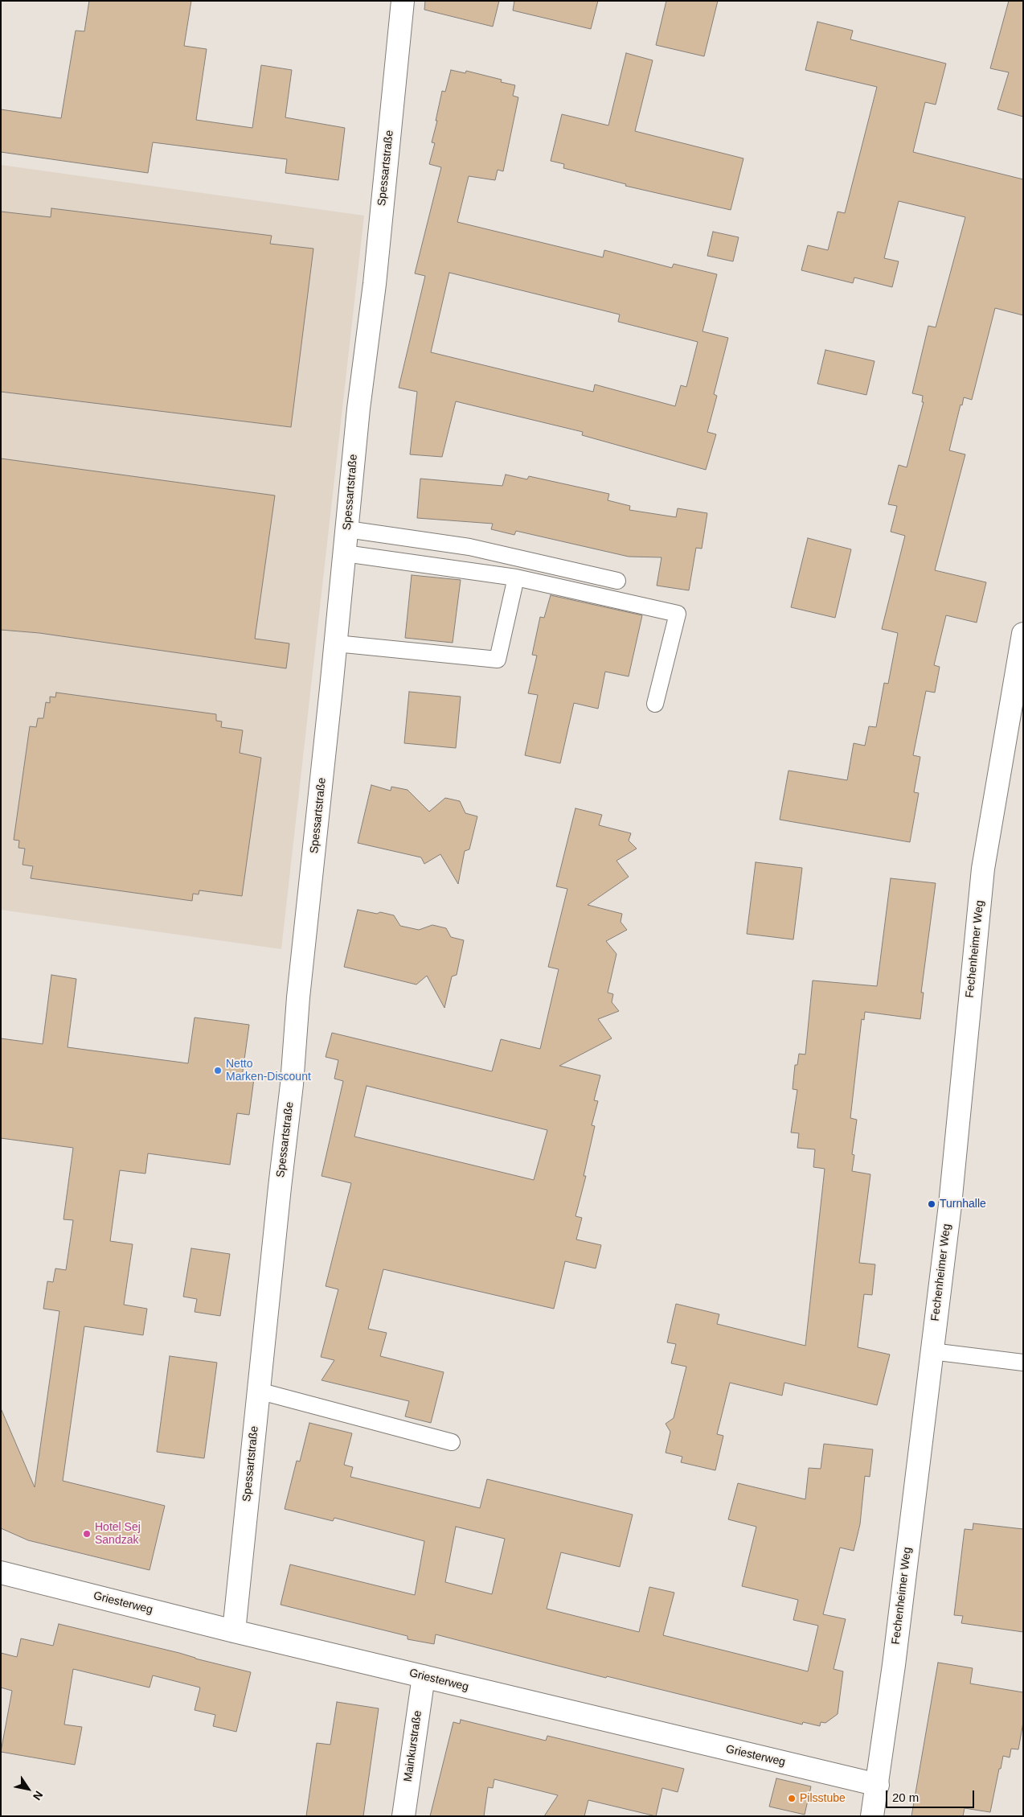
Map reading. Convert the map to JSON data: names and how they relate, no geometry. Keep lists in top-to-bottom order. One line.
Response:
{"streets":{"street":["Spessartstraße","Fechenheimer Weg","Griesterweg","Mainkurstraße"]},"crossings":[["Spessartstraße","Griesterweg"],["Fechenheimer Weg","Griesterweg"],["Griesterweg","Mainkurstraße"]],"places":["Netto Marken-Discount","Turnhalle","Hotel Sej Sandzak","Pilsstube"],"scale_bar":"20 m","north":"bottom right"}
